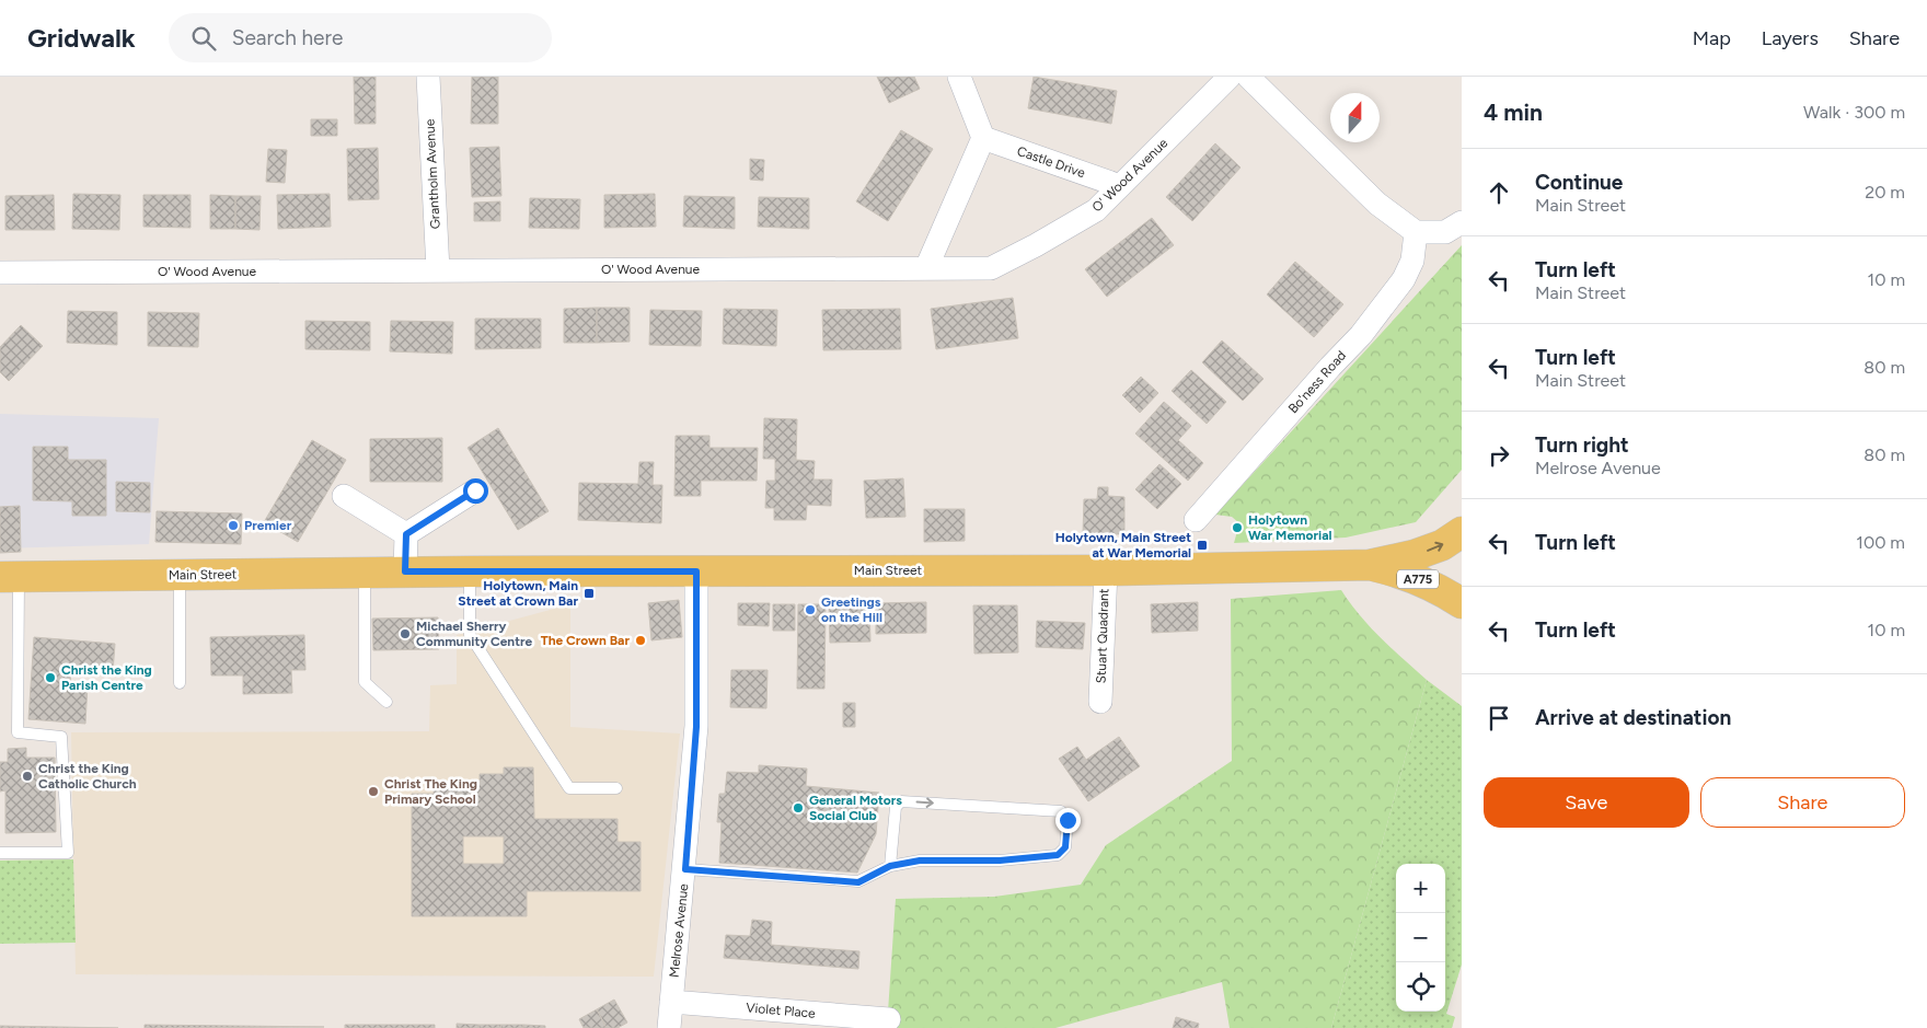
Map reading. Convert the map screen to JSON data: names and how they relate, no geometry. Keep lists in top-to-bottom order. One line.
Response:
{"streets":{"main road":["Main Street","A775"],"street":["Castle Drive","Grantholm Avenue","O' Wood Avenue","Bo'ness Road","Stuart Quadrant","Melrose Avenue","Violet Place"]},"crossings":[["Castle Drive","O' Wood Avenue"],["Grantholm Avenue","O' Wood Avenue"],["Main Street","Stuart Quadrant"],["Main Street","Melrose Avenue"],["Melrose Avenue","Violet Place"]],"places":{"other":["Premier","Holytown War Memorial","Greetings on the Hill","Michael Sherry Community Centre","The Crown Bar","Christ the King Parish Centre","Christ the King Catholic Church","Christ The King Primary School","General Motors Social Club"],"transit":["Holytown, Main Street at War Memorial","Holytown, Main Street at Crown Bar"]},"north":"top","page":{"header":"Gridwalk","search":"Search here","nav":["Map","Layers","Share"],"heading":["4 min","Walk · 300 m"],"list":[["Continue","Main Street","20 m"],["Turn left","Main Street","10 m"],["Turn left","Main Street","80 m"],["Turn right","Melrose Avenue","80 m"],["Turn left","100 m"],["Turn left","10 m"],"Arrive at destination"],"buttons":["Save","Share"],"map_buttons":["+","−"]}}
